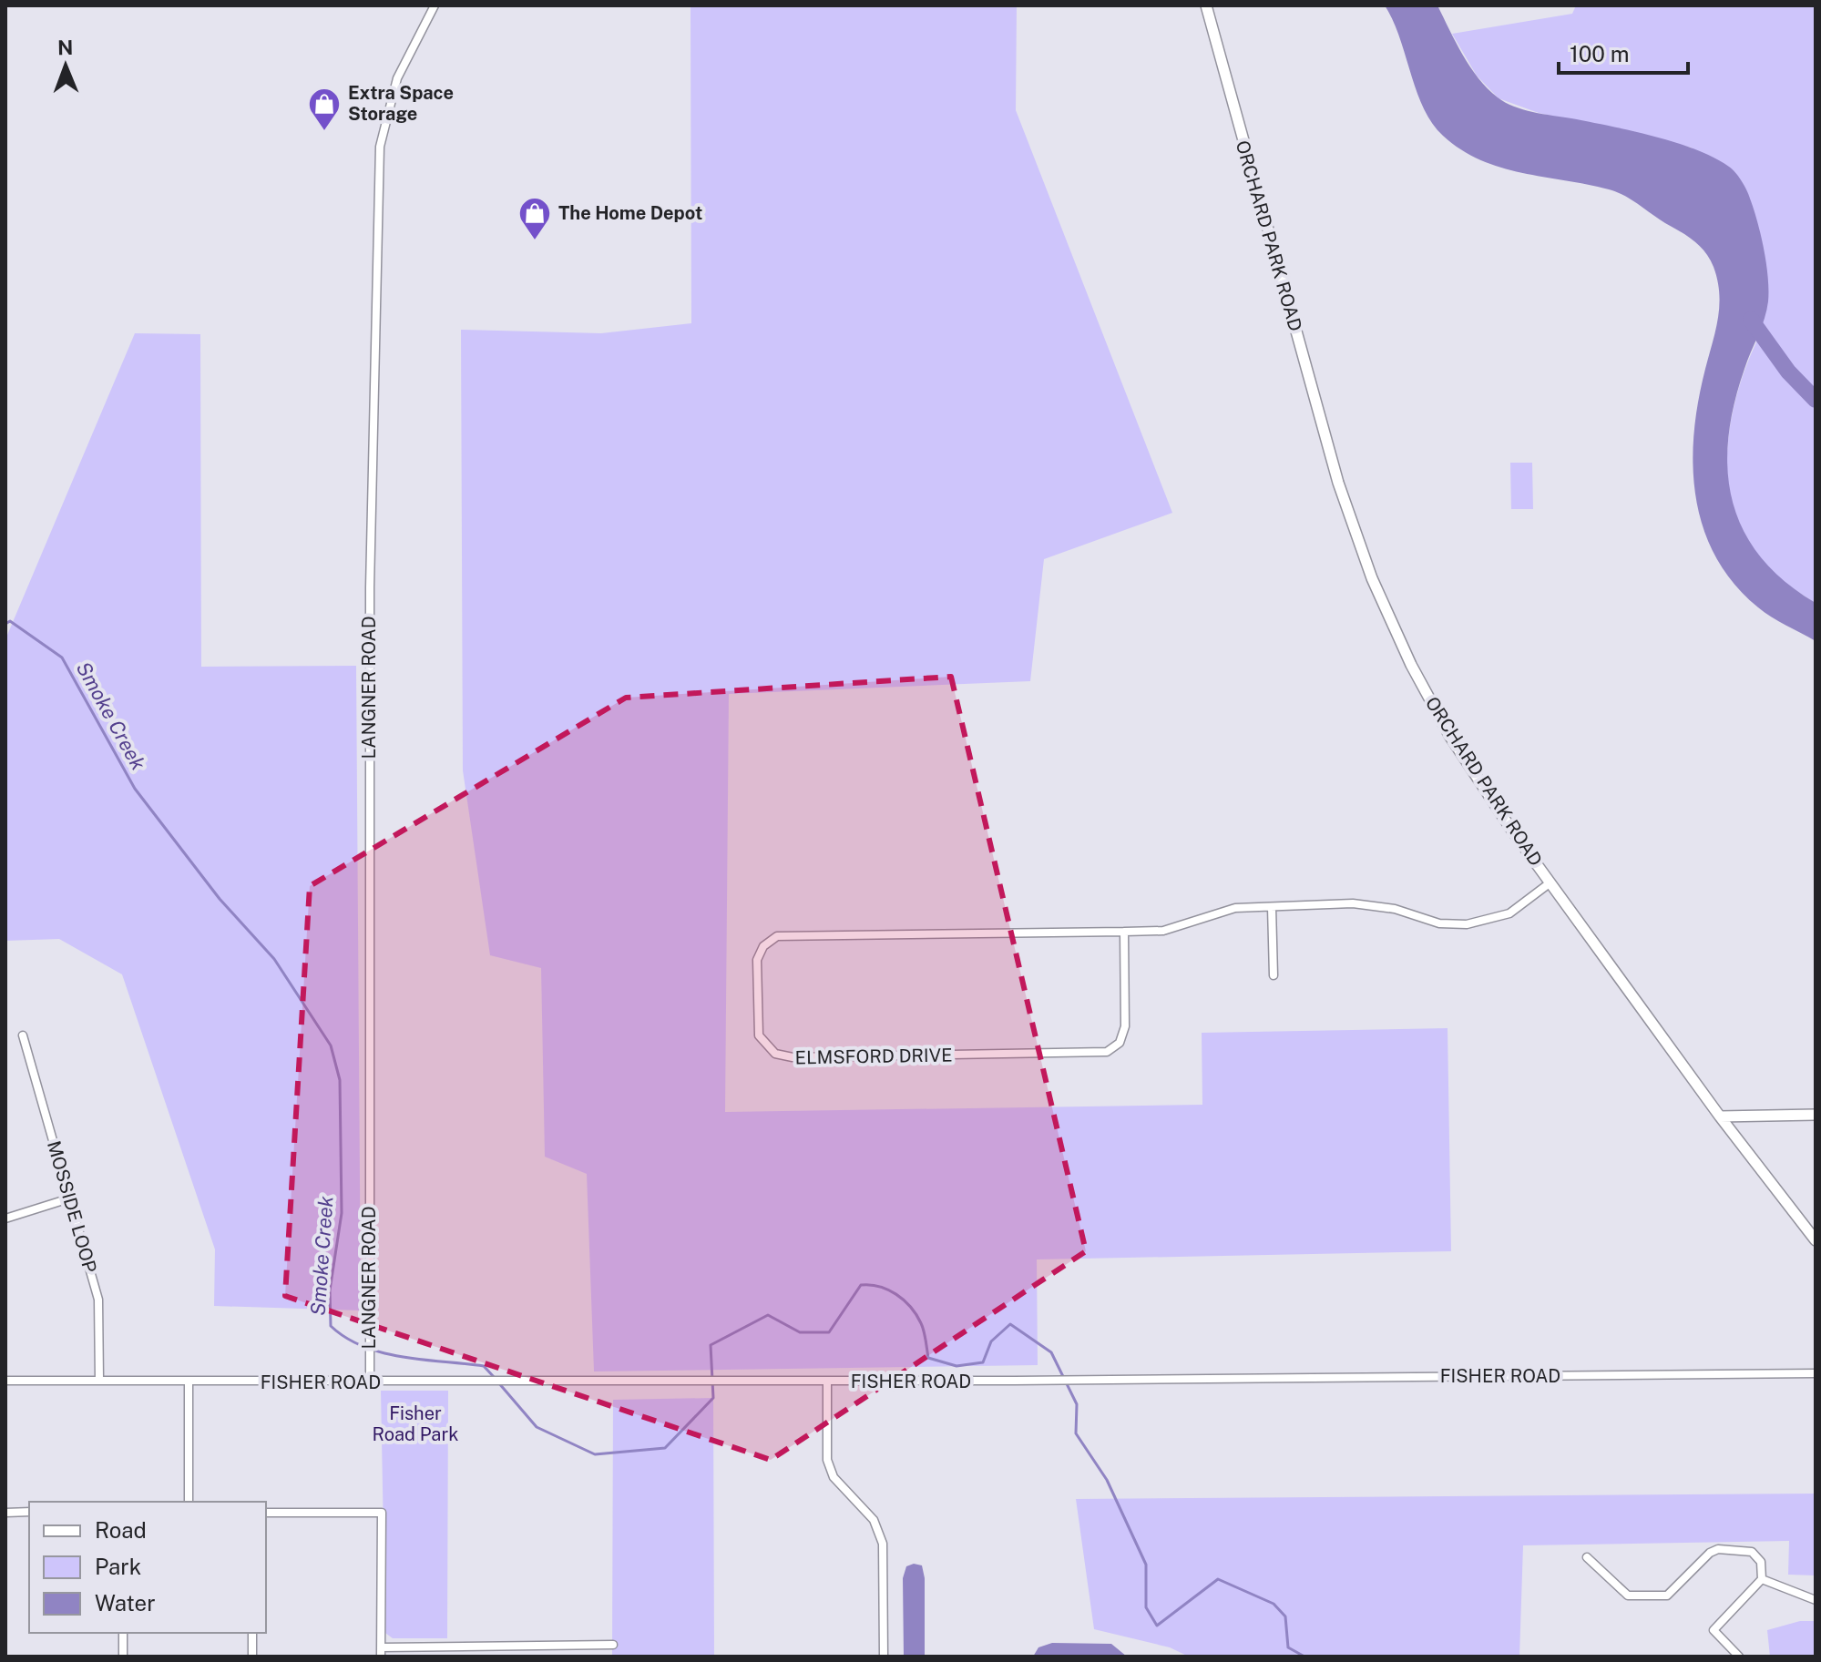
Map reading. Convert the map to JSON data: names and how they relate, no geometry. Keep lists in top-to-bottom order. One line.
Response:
{"streets":{"main road":["ORCHARD PARK ROAD"],"street":["LANGNER ROAD","ELMSFORD DRIVE","MOSSIDE LOOP","FISHER ROAD"]},"crossings":[["ORCHARD PARK ROAD","ELMSFORD DRIVE"],["LANGNER ROAD","FISHER ROAD"],["MOSSIDE LOOP","FISHER ROAD"]],"water":["Smoke Creek"],"parks":["Fisher Road Park"],"places":{"shop":["Extra Space Storage","The Home Depot"]},"legend":["Road","Park","Water"],"scale_bar":"100 m","north":"top"}
